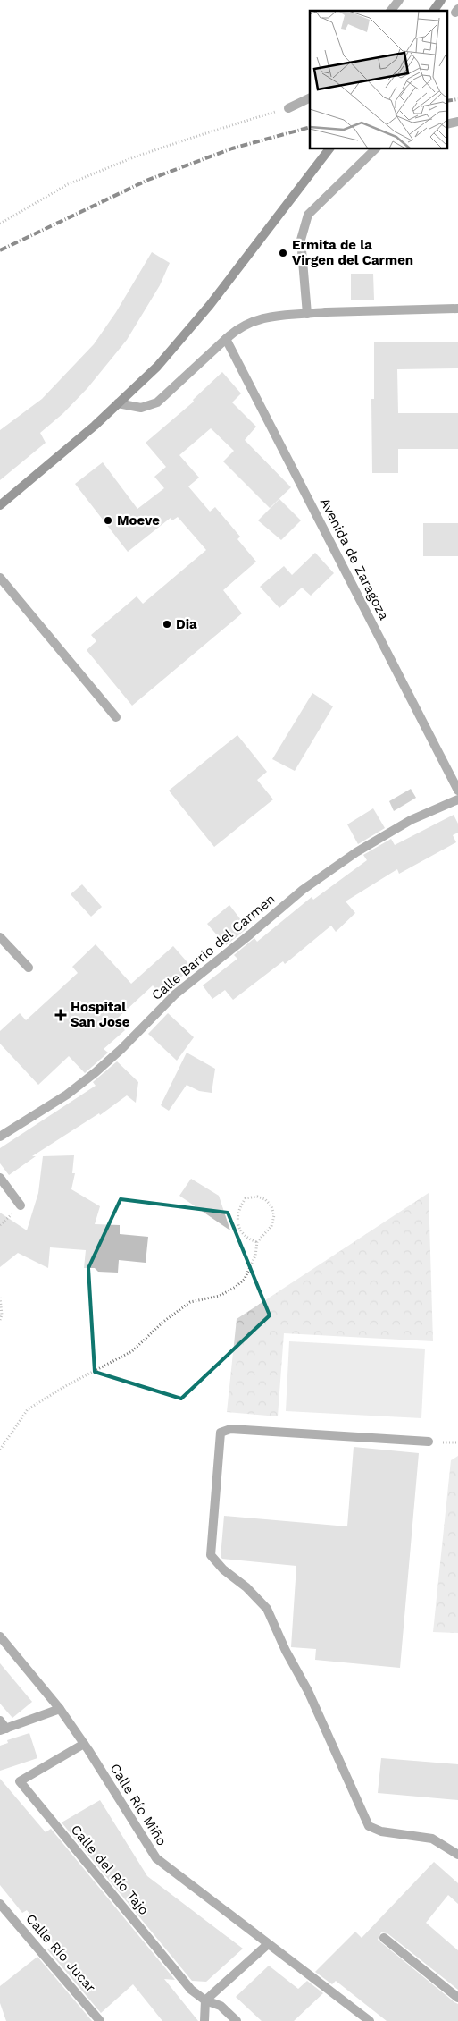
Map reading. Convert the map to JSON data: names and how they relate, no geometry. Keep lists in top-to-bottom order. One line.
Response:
{"streets":{"street":["Avenida de Zaragoza","Calle Barrio del Carmen","Calle Río Miño","Calle del Río Tajo","Calle Río Jucar"]},"crossings":[["Calle Río Miño","Calle del Río Tajo"]],"places":{"other":["Ermita de la Virgen del Carmen","Moeve","Dia"],"health":["Hospital San Jose"]}}
